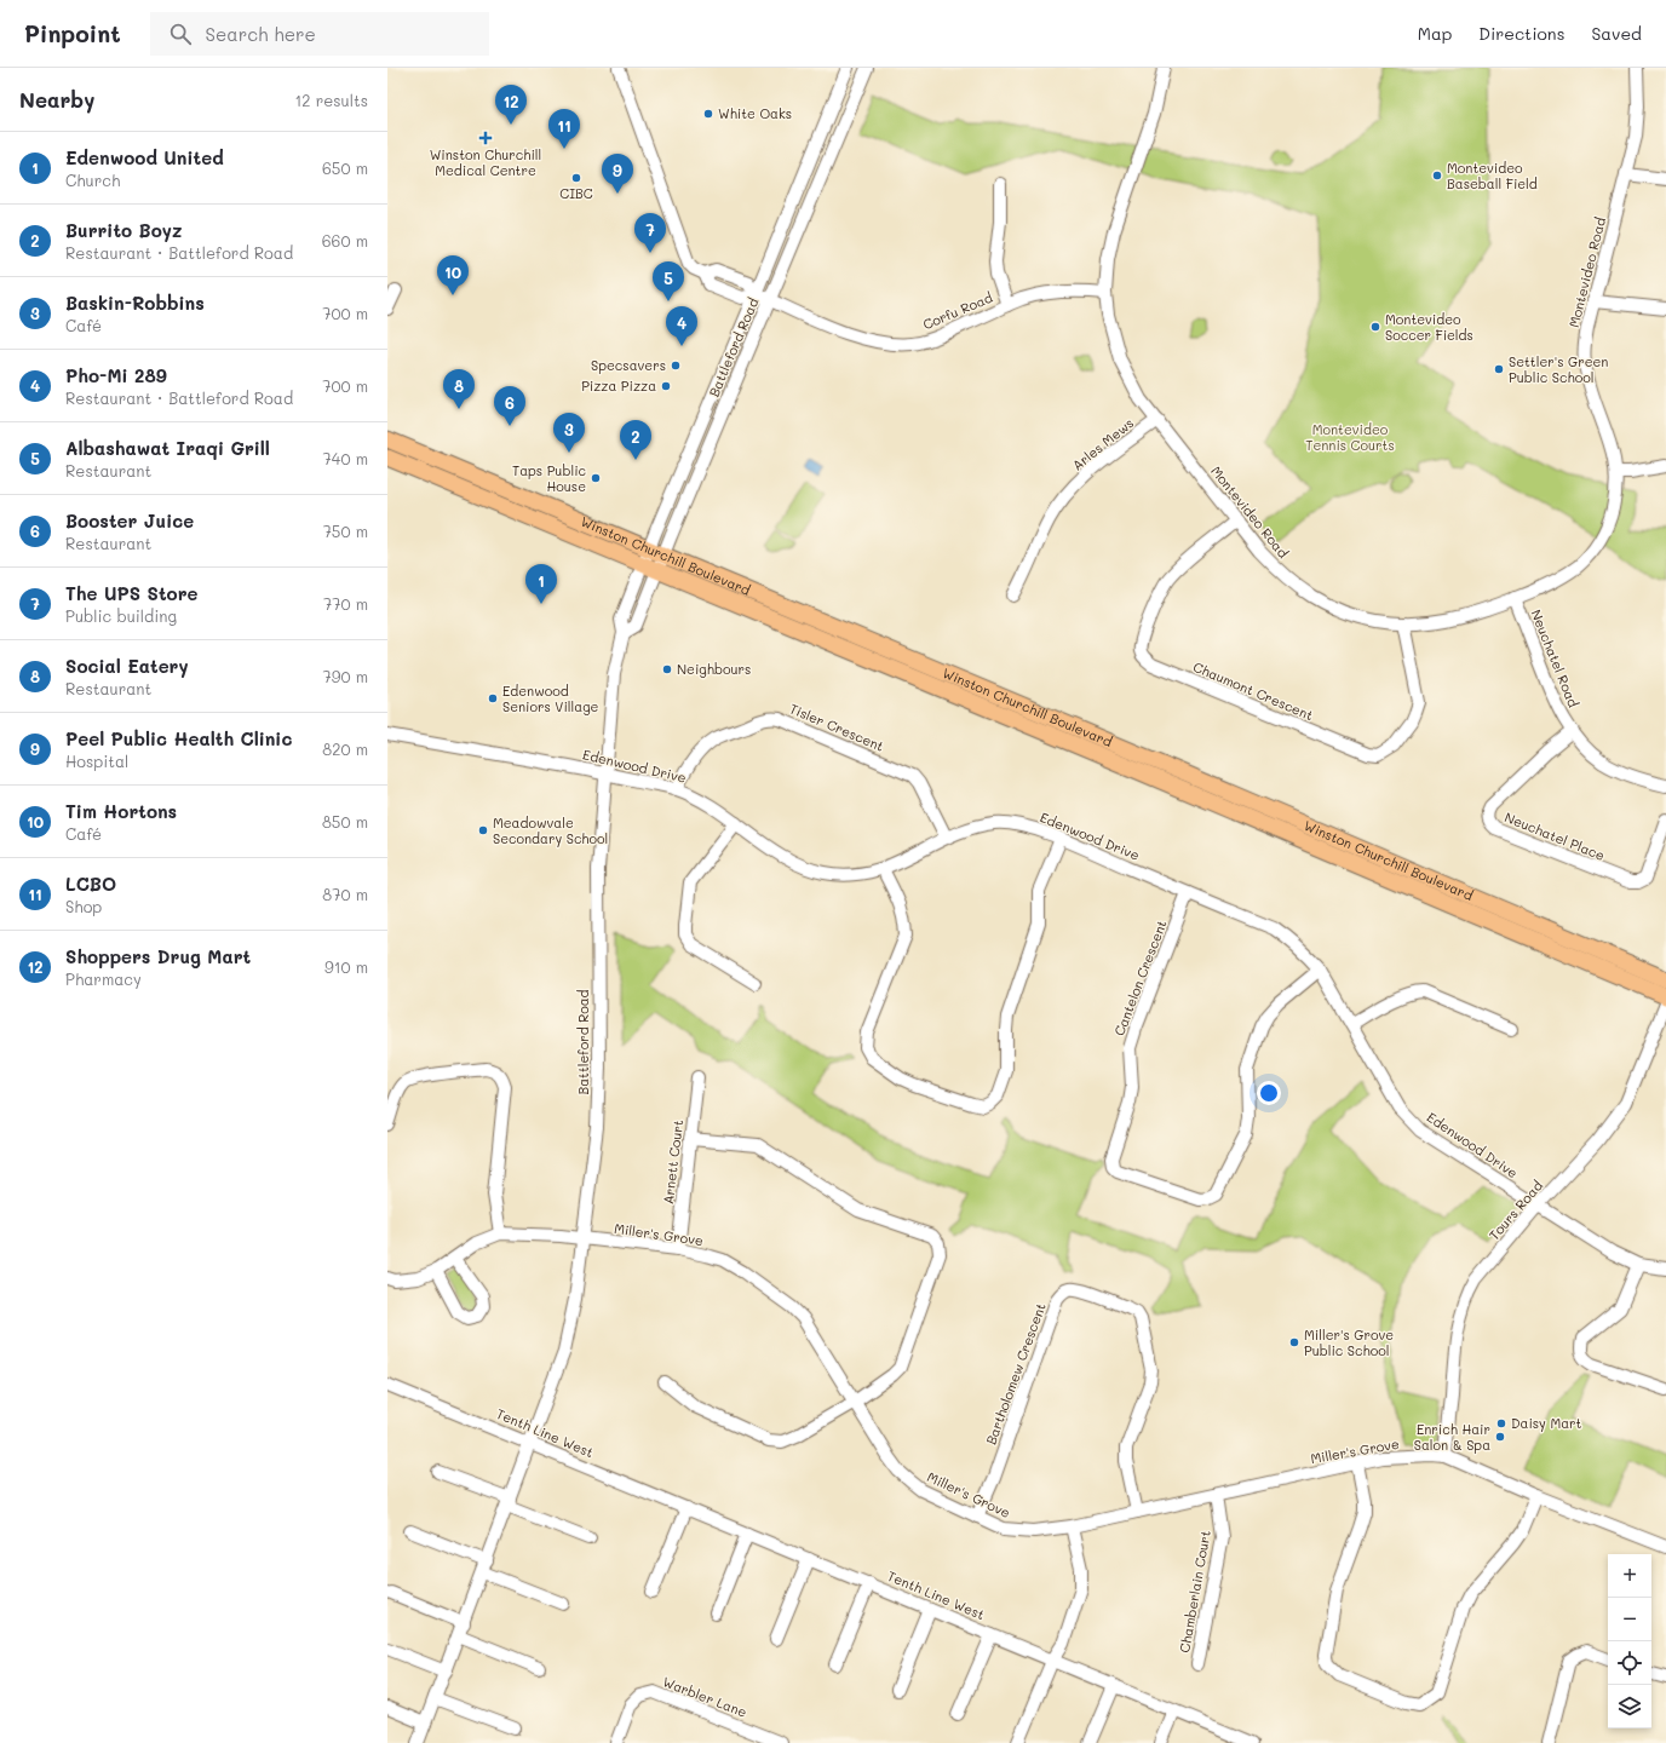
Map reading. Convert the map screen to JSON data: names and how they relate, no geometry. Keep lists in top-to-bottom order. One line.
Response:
{"streets":{"main road":["Winston Churchill Boulevard"],"street":["Montevideo Road","Corfu Road","Battleford Road","Arles Mews","Neuchatel Road","Chaumont Crescent","Tisler Crescent","Edenwood Drive","Neuchatel Place","Cantelon Crescent","Arnett Court","Tours Road","Miller's Grove","Bartholomew Crescent","Tenth Line West","Chamberlain Court","Warbler Lane"]},"crossings":[["Montevideo Road","Corfu Road"],["Montevideo Road","Arles Mews"],["Montevideo Road","Neuchatel Road"],["Montevideo Road","Chaumont Crescent"],["Corfu Road","Battleford Road"],["Battleford Road","Winston Churchill Boulevard"],["Battleford Road","Edenwood Drive"],["Battleford Road","Miller's Grove"],["Battleford Road","Tenth Line West"],["Neuchatel Road","Neuchatel Place"],["Tisler Crescent","Edenwood Drive"],["Edenwood Drive","Cantelon Crescent"],["Edenwood Drive","Tours Road"],["Arnett Court","Miller's Grove"],["Tours Road","Miller's Grove"],["Miller's Grove","Bartholomew Crescent"],["Miller's Grove","Chamberlain Court"]],"parks":["Montevideo Tennis Courts"],"places":{"other":["White Oaks","Montevideo Baseball Field","CIBC","Montevideo Soccer Fields","Specsavers","Settler's Green Public School","Pizza Pizza","Taps Public House","Neighbours","Edenwood Seniors Village","Meadowvale Secondary School","Miller's Grove Public School","Daisy Mart","Enrich Hair Salon & Spa"],"health":["Winston Churchill Medical Centre"]},"page":{"header":"Pinpoint","search":"Search here","nav":["Map","Directions","Saved"],"heading":["Nearby","12 results"],"pins":["12","11","9","7","10","5","4","8","6","3","2","1"],"list":[{"mark":"1","name":"Edenwood United","note":"Church","value":"650 m"},{"mark":"2","name":"Burrito Boyz","note":"Restaurant · Battleford Road","value":"660 m"},{"mark":"3","name":"Baskin-Robbins","note":"Café","value":"700 m"},{"mark":"4","name":"Pho-Mi 289","note":"Restaurant · Battleford Road","value":"700 m"},{"mark":"5","name":"Albashawat Iraqi Grill","note":"Restaurant","value":"740 m"},{"mark":"6","name":"Booster Juice","note":"Restaurant","value":"750 m"},{"mark":"7","name":"The UPS Store","note":"Public building","value":"770 m"},{"mark":"8","name":"Social Eatery","note":"Restaurant","value":"790 m"},{"mark":"9","name":"Peel Public Health Clinic","note":"Hospital","value":"820 m"},{"mark":"10","name":"Tim Hortons","note":"Café","value":"850 m"},{"mark":"11","name":"LCBO","note":"Shop","value":"870 m"},{"mark":"12","name":"Shoppers Drug Mart","note":"Pharmacy","value":"910 m"}],"map_buttons":["+","−"]}}
